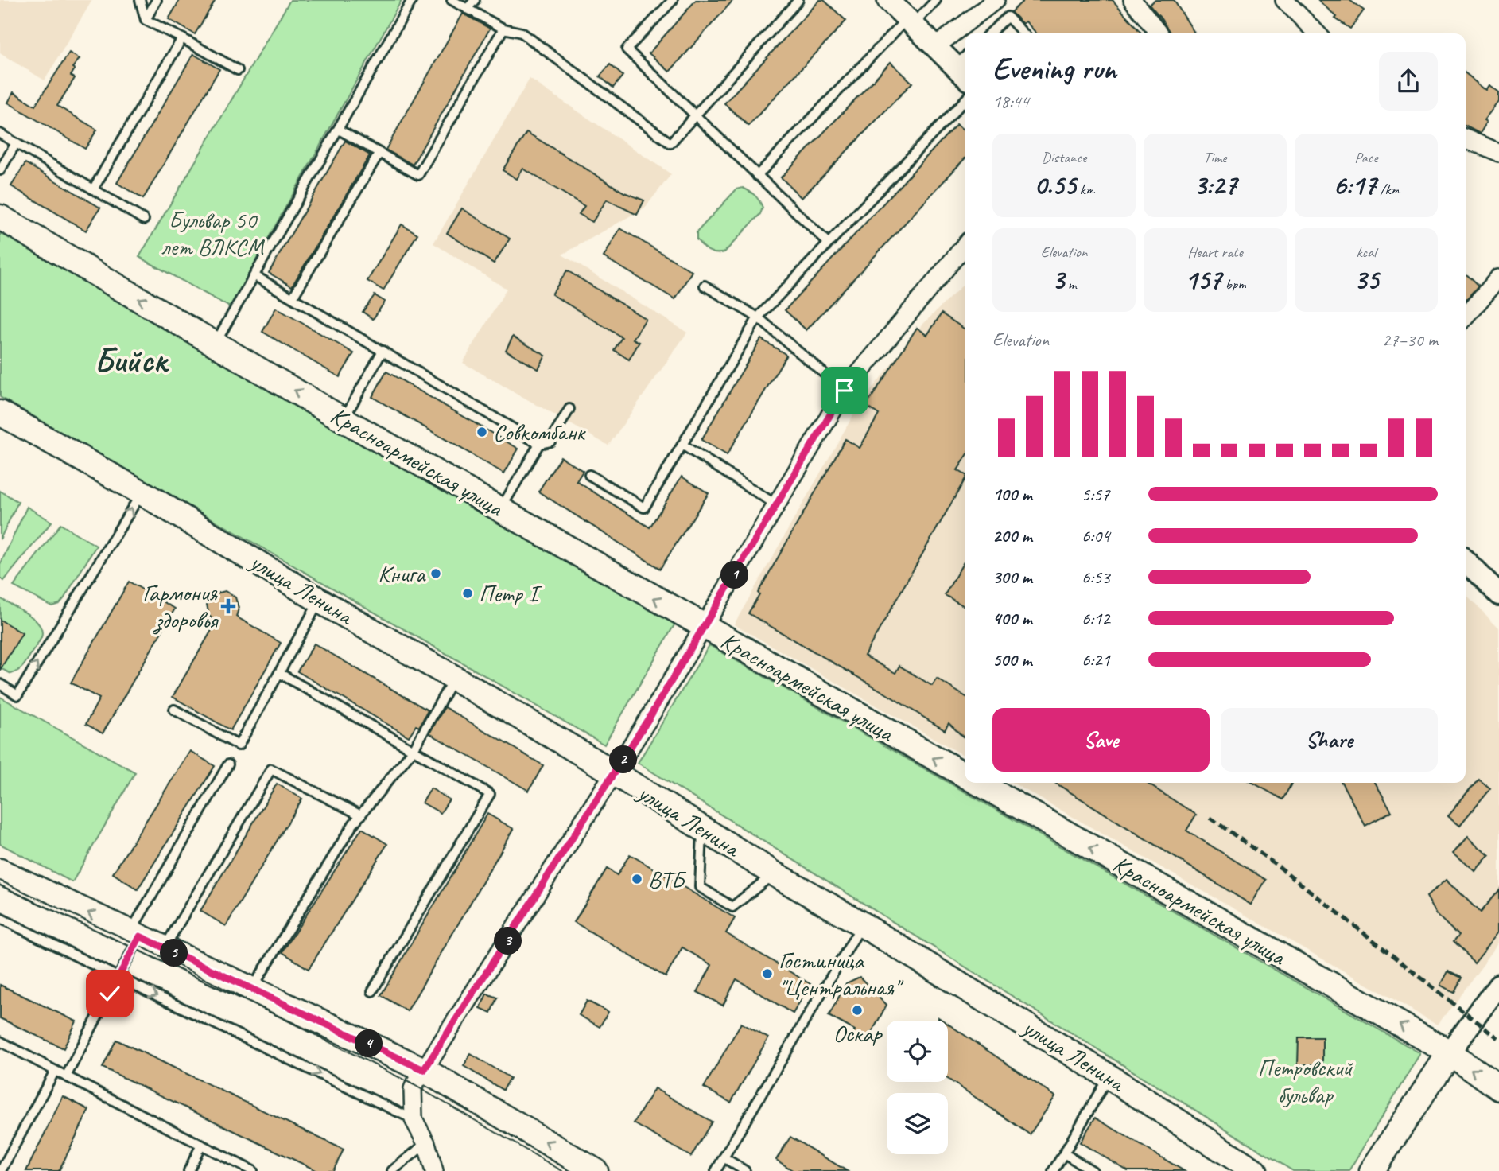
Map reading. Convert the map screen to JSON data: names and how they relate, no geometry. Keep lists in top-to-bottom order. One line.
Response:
{"streets":{"main road":["Красноармейская улица","улица Ленина"]},"one_way":["Красноармейская улица"],"districts":["Бийск"],"parks":["Бульвар 50 лет ВЛКСМ","Петровский бульвар"],"places":{"other":["Совкомбанк","Книга","Петр I","ВТБ","Гостиница \"Центральная\"","Оскар"],"health":["Гармония здоровья"]},"page":{"heading":["Evening run","18:44"],"stats":[["Distance","0.55 km"],["Time","3:27"],["Pace","6:17 /km"],["Elevation","3 m"],["Heart rate","157 bpm"],["kcal","35"]],"chart":["Elevation","27–30 m"],"list":[{"name":"100 m","note":"5:57"},{"name":"200 m","note":"6:04"},{"name":"300 m","note":"6:53"},{"name":"400 m","note":"6:12"},{"name":"500 m","note":"6:21"}],"pins":["1","2","3","5","4"],"buttons":["Save","Share"]}}
